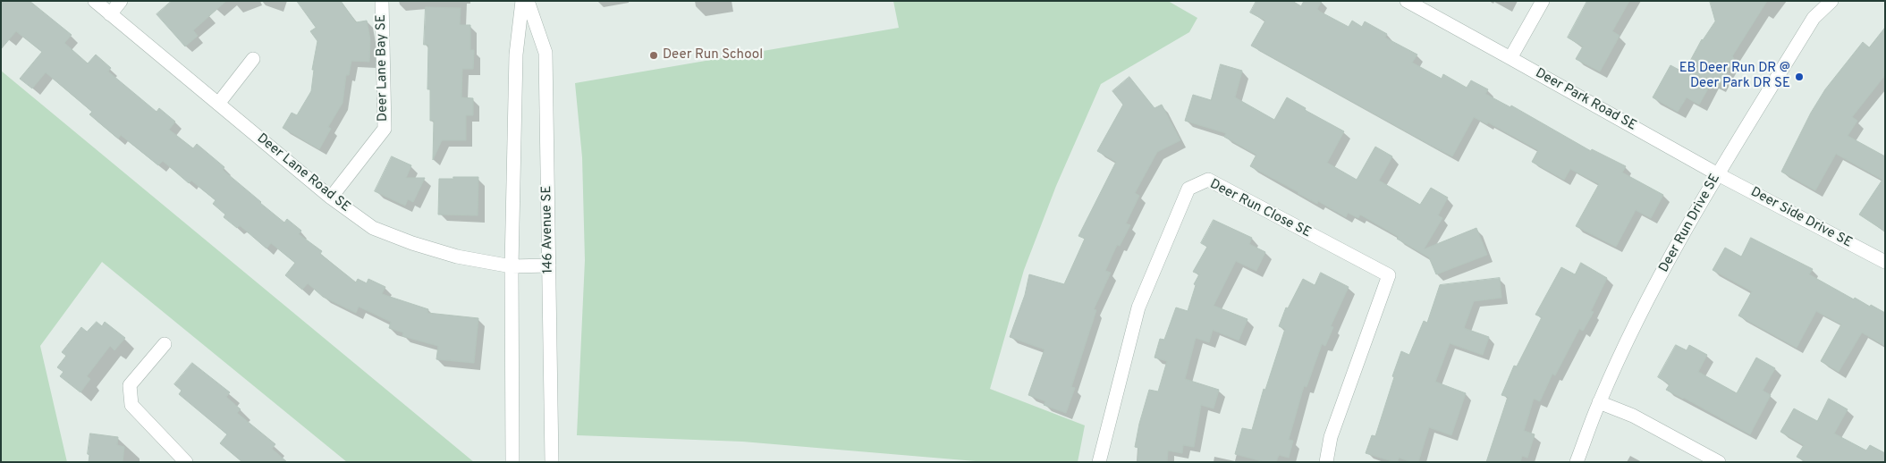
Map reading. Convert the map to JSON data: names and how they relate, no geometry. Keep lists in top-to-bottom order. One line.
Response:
{"streets":{"street":["Deer Lane Bay SE","Deer Park Road SE","Deer Lane Road SE","Deer Run Close SE","Deer Side Drive SE","Deer Run Drive SE","146 Avenue SE"]},"crossings":[["Deer Lane Bay SE","Deer Lane Road SE"],["Deer Park Road SE","Deer Side Drive SE"],["Deer Park Road SE","Deer Run Drive SE"],["Deer Lane Road SE","146 Avenue SE"],["Deer Side Drive SE","Deer Run Drive SE"]],"places":["Deer Run School","EB Deer Run DR @ Deer Park DR SE"]}
